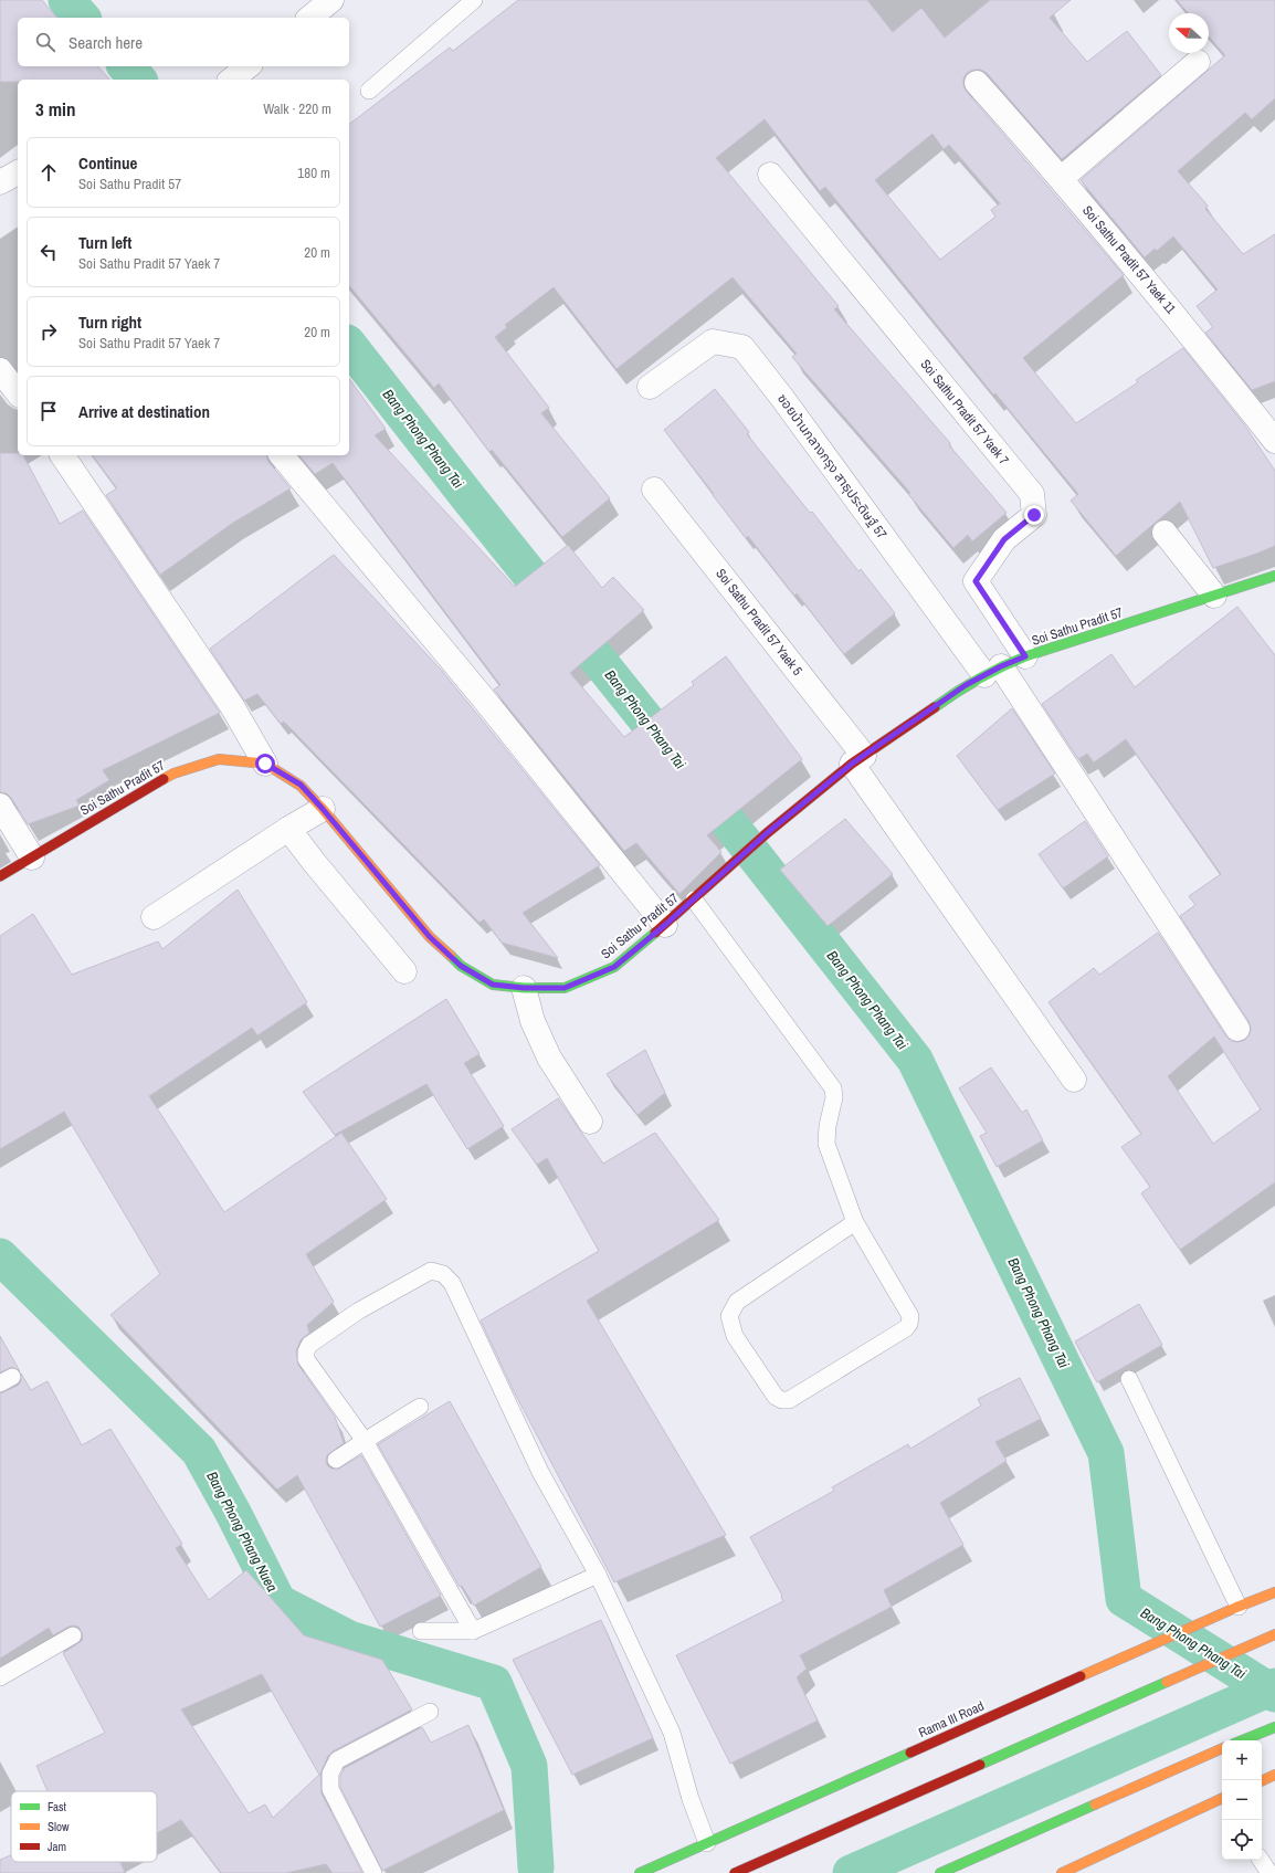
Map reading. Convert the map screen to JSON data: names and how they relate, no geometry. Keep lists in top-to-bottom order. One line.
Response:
{"streets":{"main road":["Soi Sathu Pradit 57","Rama III Road"],"street":["Soi Sathu Pradit 57 Yaek 11","Soi Sathu Pradit 57 Yaek 7","ซอยบ้านกลางกรุง สาธุประดิษฐ์ 57","Soi Sathu Pradit 57 Yaek 5"]},"crossings":[["Soi Sathu Pradit 57 Yaek 7","Soi Sathu Pradit 57"],["ซอยบ้านกลางกรุง สาธุประดิษฐ์ 57","Soi Sathu Pradit 57"],["Soi Sathu Pradit 57 Yaek 5","Soi Sathu Pradit 57"]],"water":["Bang Phong Phang Tai","Bang Phong Phang Nuea"],"legend":["Fast","Slow","Jam"],"north":"left","page":{"search":"Search here","heading":["3 min","Walk · 220 m"],"list":[["Continue","Soi Sathu Pradit 57","180 m"],["Turn left","Soi Sathu Pradit 57 Yaek 7","20 m"],["Turn right","Soi Sathu Pradit 57 Yaek 7","20 m"],"Arrive at destination"],"map_buttons":["+","−"]}}
